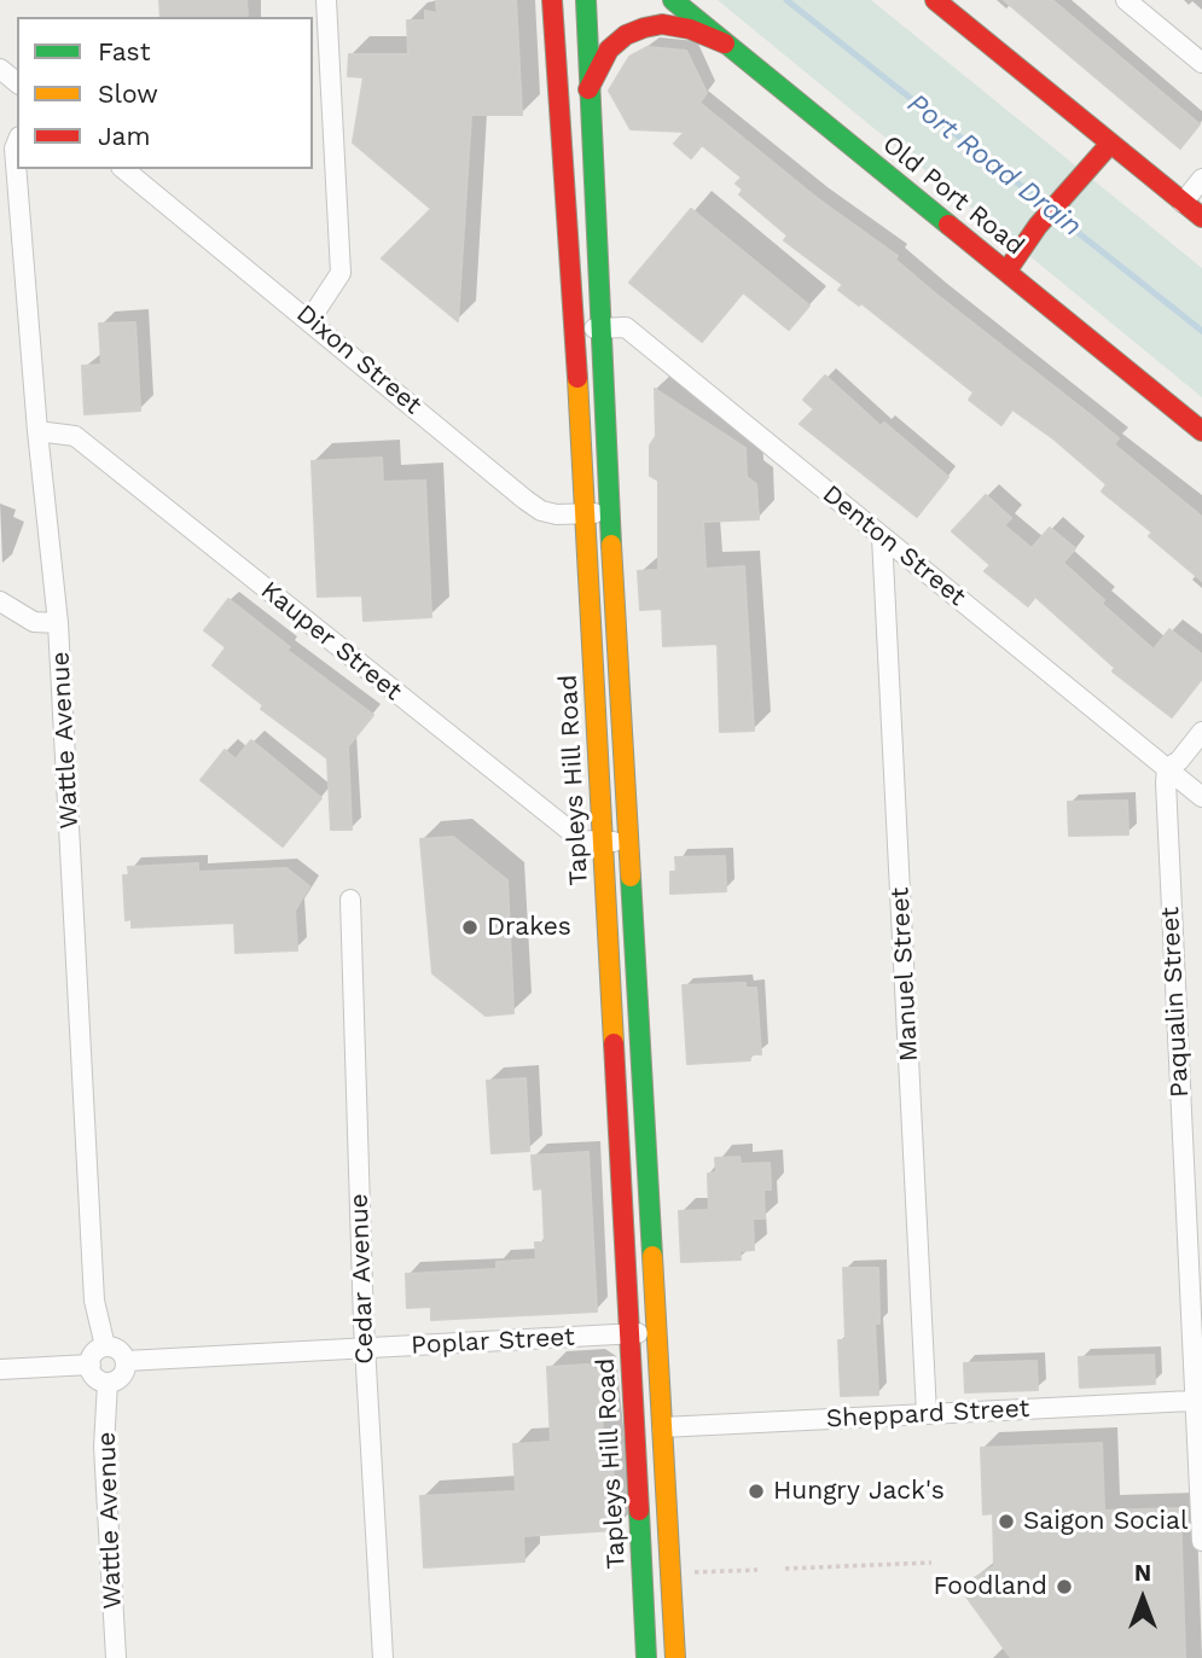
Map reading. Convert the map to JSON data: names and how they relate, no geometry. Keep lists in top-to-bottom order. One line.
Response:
{"streets":{"main road":["Old Port Road","Tapleys Hill Road"],"street":["Dixon Street","Denton Street","Kauper Street","Wattle Avenue","Manuel Street","Paqualin Street","Cedar Avenue","Poplar Street","Sheppard Street"]},"crossings":[["Dixon Street","Tapleys Hill Road"],["Denton Street","Tapleys Hill Road"],["Denton Street","Manuel Street"],["Denton Street","Paqualin Street"],["Kauper Street","Wattle Avenue"],["Kauper Street","Tapleys Hill Road"],["Wattle Avenue","Poplar Street"],["Tapleys Hill Road","Poplar Street"],["Tapleys Hill Road","Sheppard Street"],["Manuel Street","Sheppard Street"],["Paqualin Street","Sheppard Street"],["Cedar Avenue","Poplar Street"]],"water":["Port Road Drain"],"places":["Drakes","Hungry Jack's","Saigon Social","Foodland"],"legend":["Fast","Slow","Jam"],"north":"top"}
